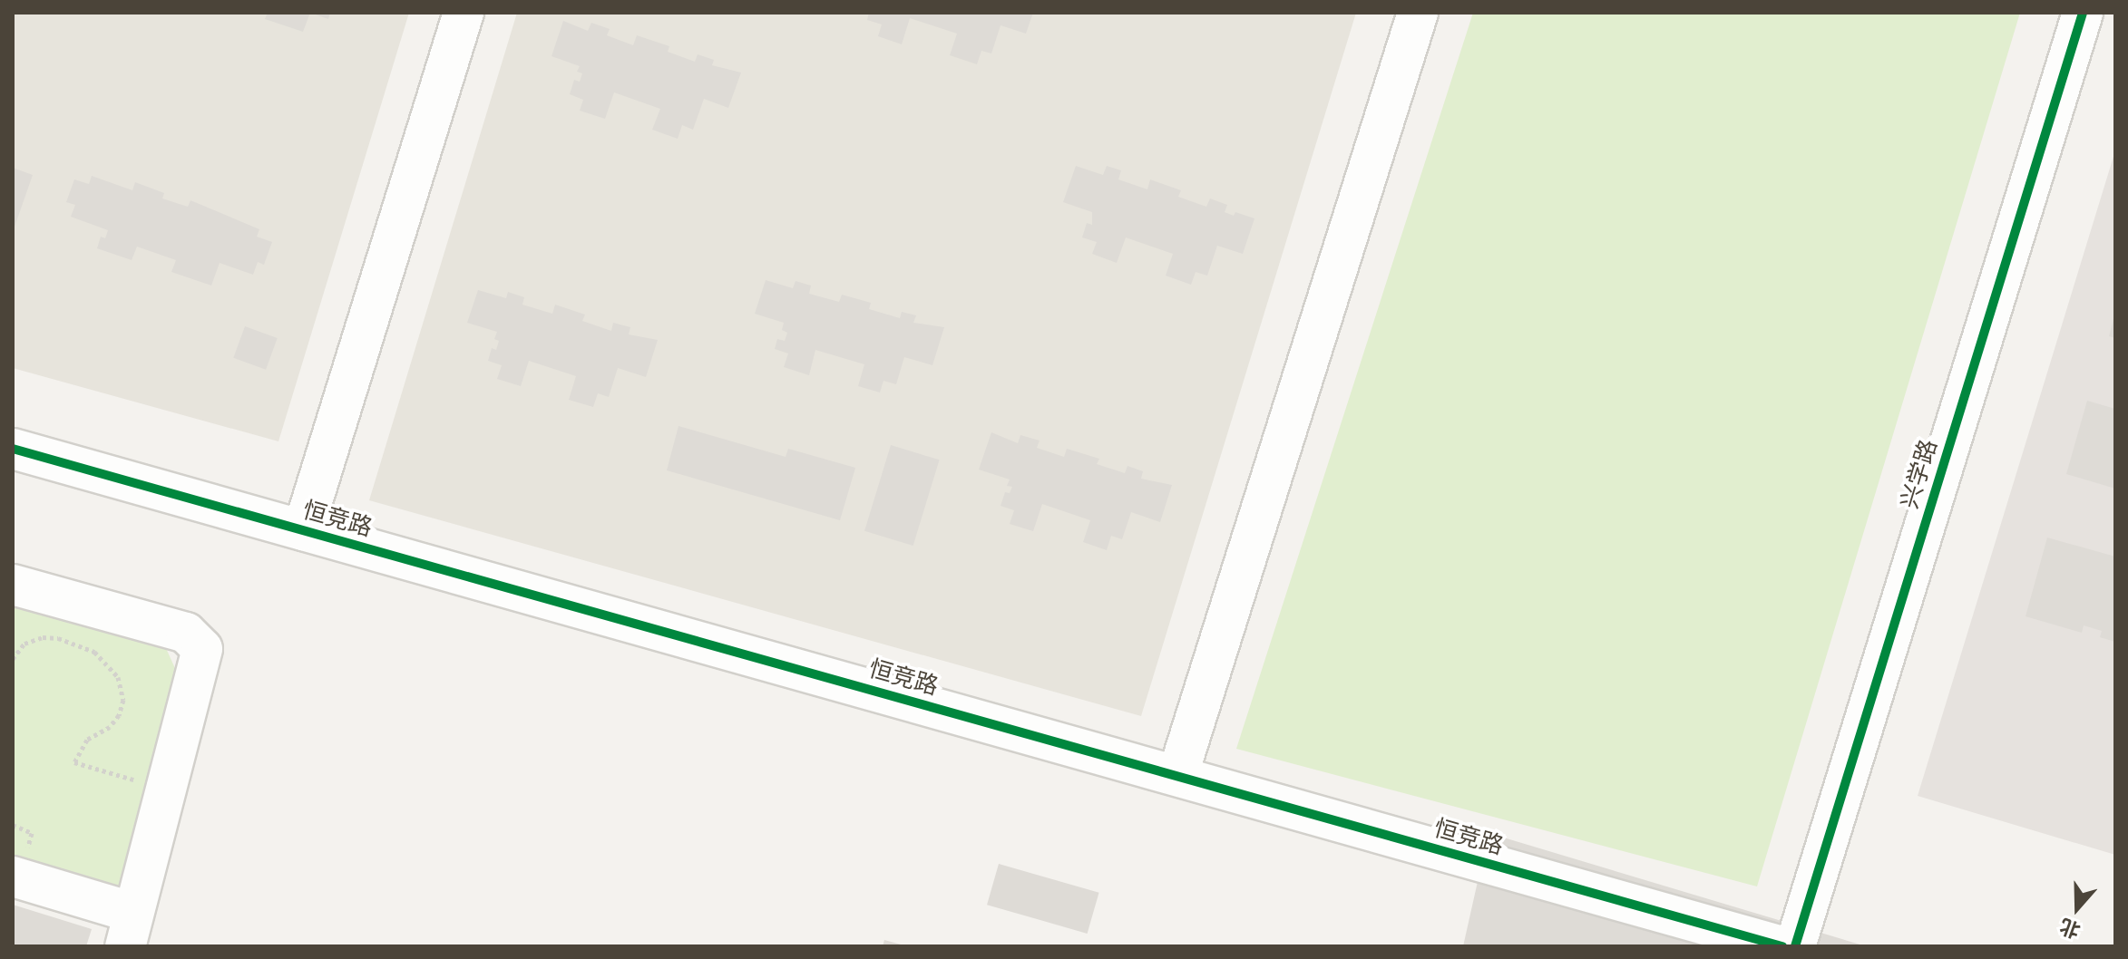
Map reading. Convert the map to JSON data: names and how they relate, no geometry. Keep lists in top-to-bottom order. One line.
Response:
{"streets":{"street":["兴学路","恒竞路"]},"north":"bottom"}
